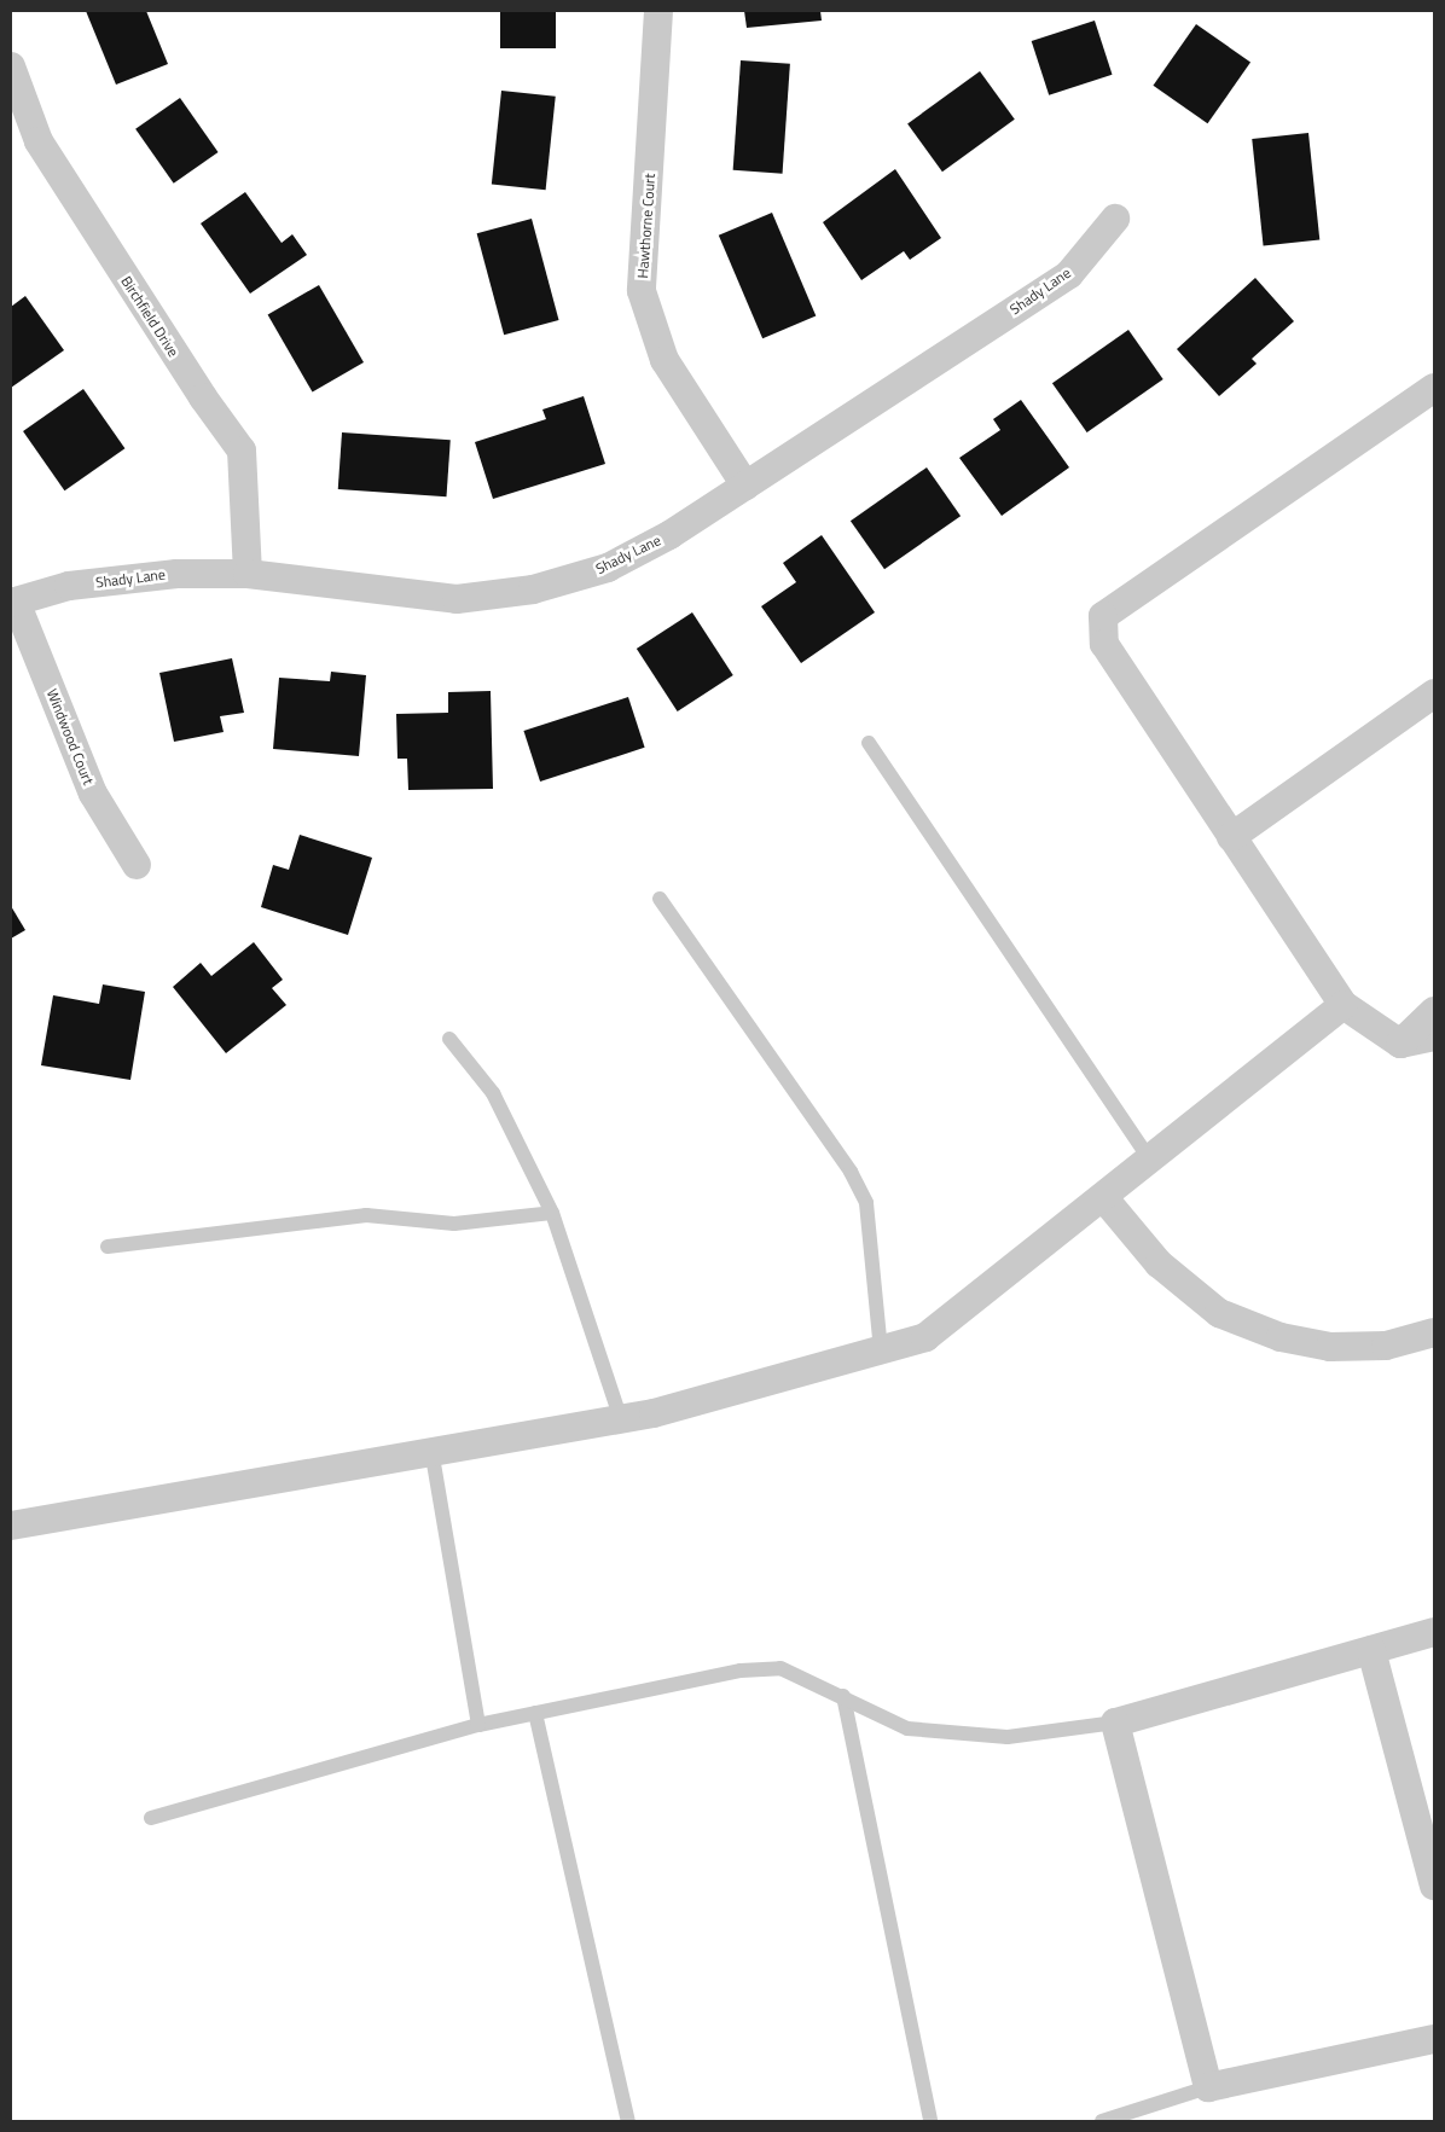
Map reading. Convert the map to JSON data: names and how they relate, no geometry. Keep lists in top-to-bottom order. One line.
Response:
{"streets":{"street":["Hawthorne Court","Shady Lane","Birchfield Drive","Windwood Court"]},"crossings":[["Hawthorne Court","Shady Lane"],["Shady Lane","Birchfield Drive"],["Shady Lane","Windwood Court"]]}
